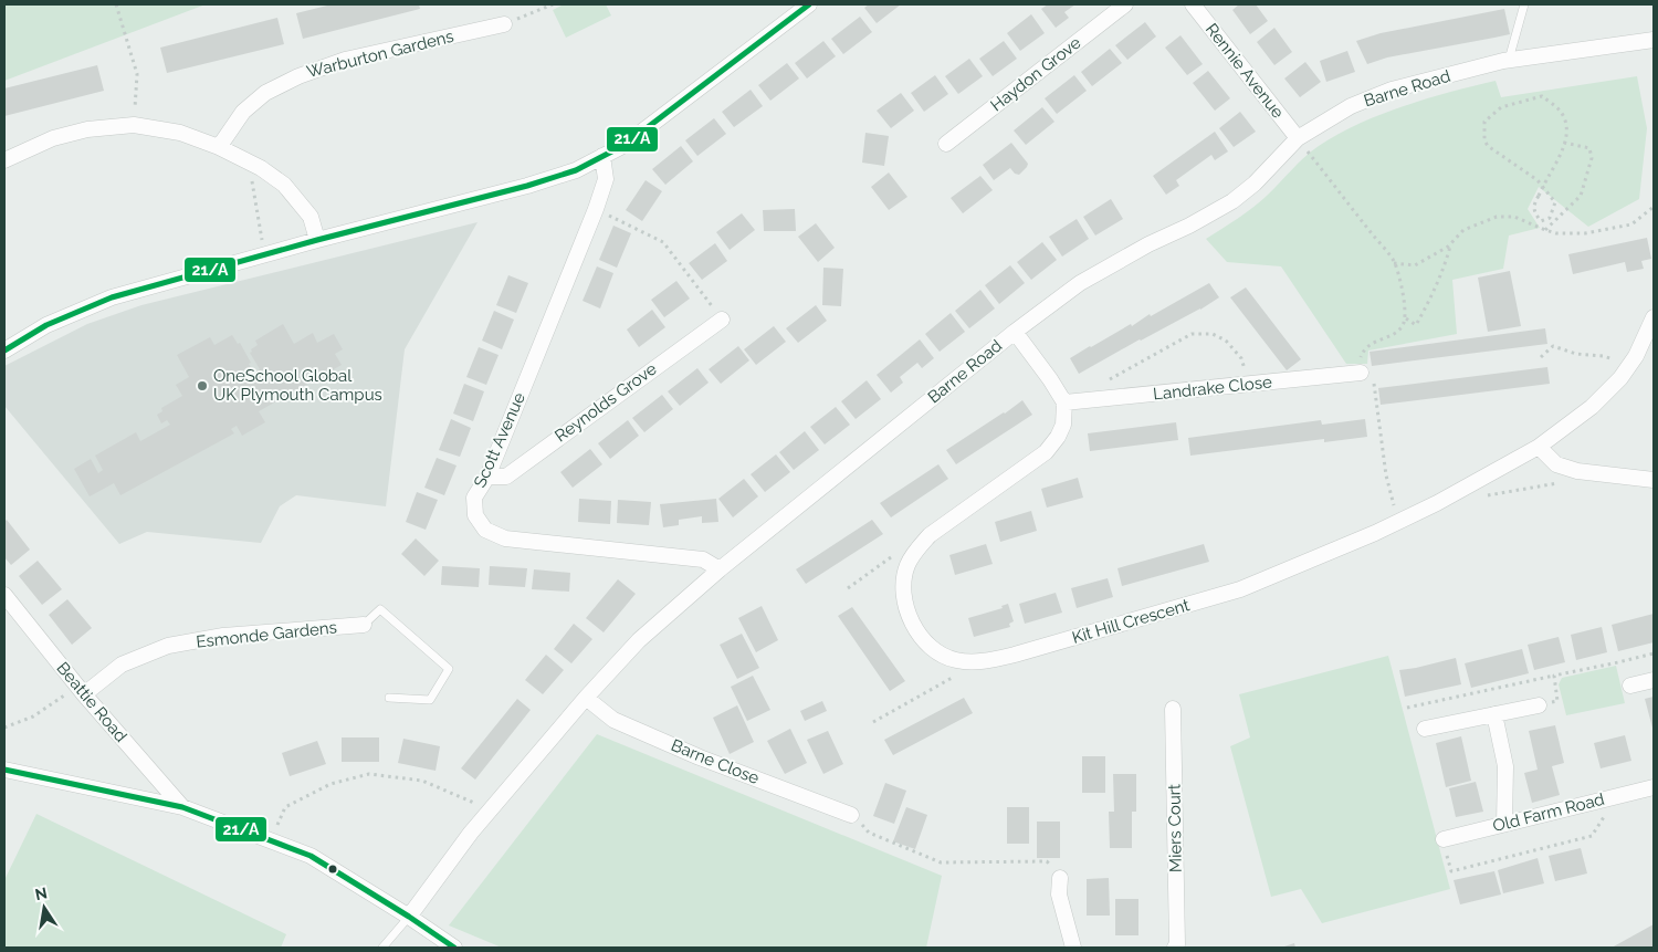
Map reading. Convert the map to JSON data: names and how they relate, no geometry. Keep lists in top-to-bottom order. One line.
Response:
{"streets":{"street":["Warburton Gardens","Rennie Avenue","Haydon Grove","Barne Road","Landrake Close","Reynolds Grove","Scott Avenue","Kit Hill Crescent","Esmonde Gardens","Beattie Road","Barne Close","Old Farm Road","Miers Court"]},"crossings":[["Rennie Avenue","Barne Road"],["Barne Road","Scott Avenue"],["Barne Road","Barne Close"],["Landrake Close","Kit Hill Crescent"],["Reynolds Grove","Scott Avenue"],["Esmonde Gardens","Beattie Road"]],"places":["OneSchool Global UK Plymouth Campus"],"lines":["transit line 21/A"],"north":"top"}
